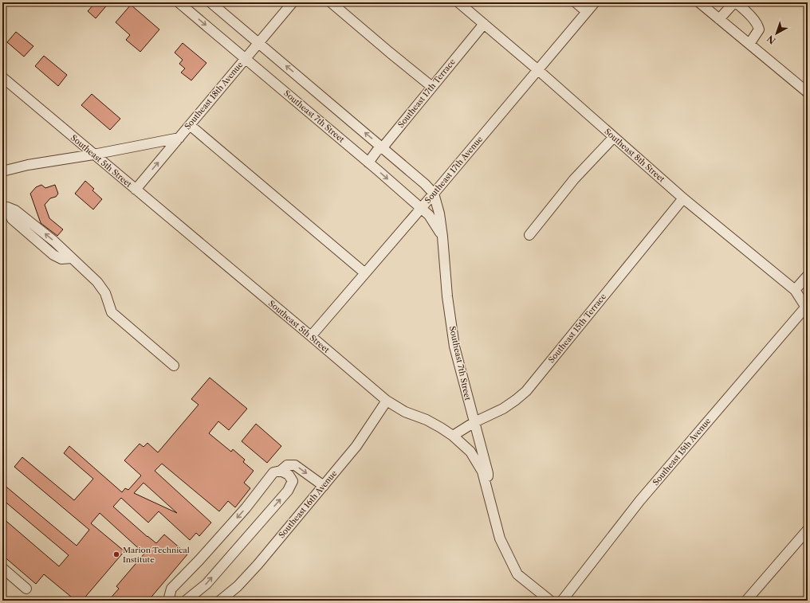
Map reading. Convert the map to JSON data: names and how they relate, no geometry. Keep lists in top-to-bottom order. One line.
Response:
{"streets":{"street":["Southeast 17th Terrace","Southeast 18th Avenue","Southeast 7th Street","Southeast 8th Street","Southeast 5th Street","Southeast 17th Avenue","Southeast 15th Terrace","Southeast 15th Avenue","Southeast 16th Avenue"]},"crossings":[["Southeast 17th Terrace","Southeast 7th Street"],["Southeast 17th Terrace","Southeast 8th Street"],["Southeast 18th Avenue","Southeast 7th Street"],["Southeast 18th Avenue","Southeast 5th Street"],["Southeast 7th Street","Southeast 5th Street"],["Southeast 7th Street","Southeast 17th Avenue"],["Southeast 7th Street","Southeast 15th Terrace"],["Southeast 8th Street","Southeast 17th Avenue"],["Southeast 8th Street","Southeast 15th Terrace"],["Southeast 8th Street","Southeast 15th Avenue"],["Southeast 5th Street","Southeast 17th Avenue"],["Southeast 5th Street","Southeast 15th Terrace"],["Southeast 5th Street","Southeast 16th Avenue"]],"places":["Marion Technical Institute"],"north":"bottom left"}
